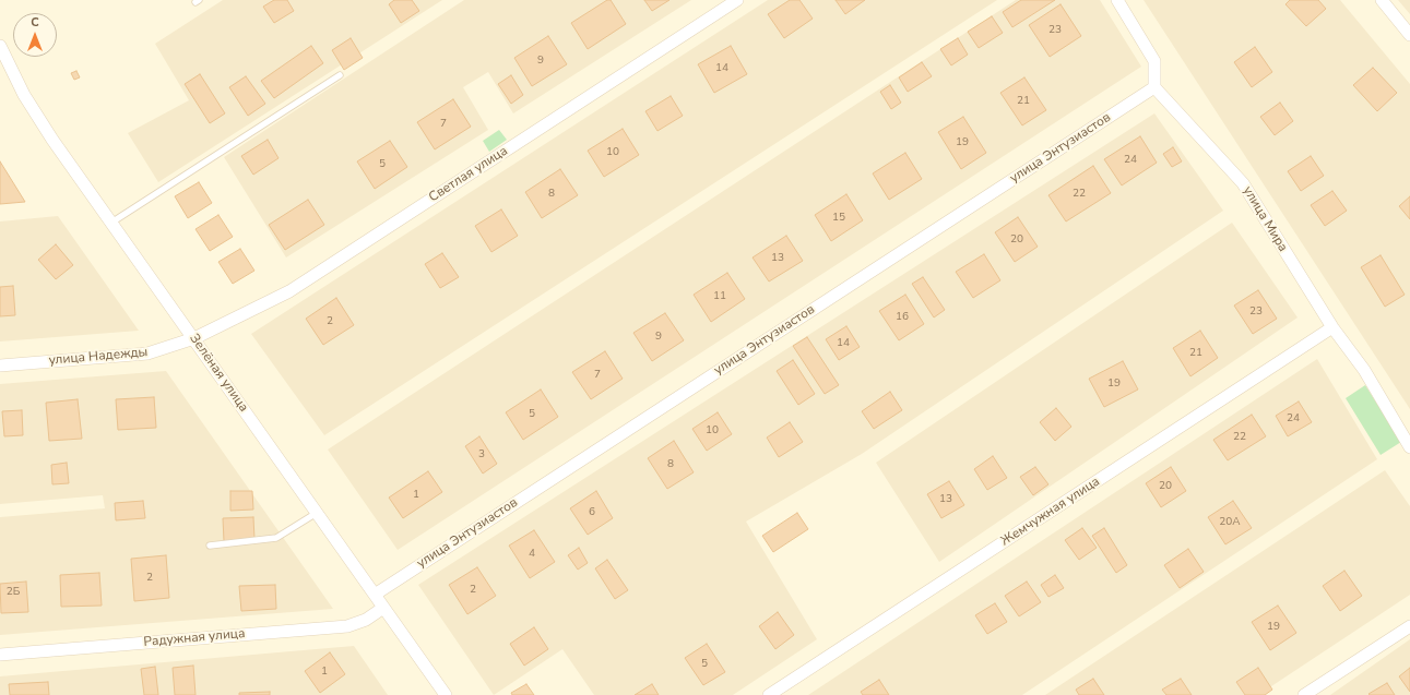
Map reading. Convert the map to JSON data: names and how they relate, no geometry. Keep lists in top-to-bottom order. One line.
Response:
{"streets":{"street":["улица Энтузиастов","Светлая улица","улица Мира","улица Надежды","Зелёная улица","Жемчужная улица","Радужная улица"]},"crossings":[["улица Энтузиастов","улица Мира"],["улица Энтузиастов","Зелёная улица"],["Светлая улица","улица Надежды"],["Светлая улица","Зелёная улица"],["улица Мира","Жемчужная улица"],["улица Надежды","Зелёная улица"],["Зелёная улица","Радужная улица"]],"house_numbers":["23","9","14","21","7","19","10","24","5","8","22","15","20","13","11","23","16","2","9","14","21","7","19","5","24","10","22","3","8","20","1","13","6","20А","4","2","2","2Б","19","5","1"],"north":"top"}
